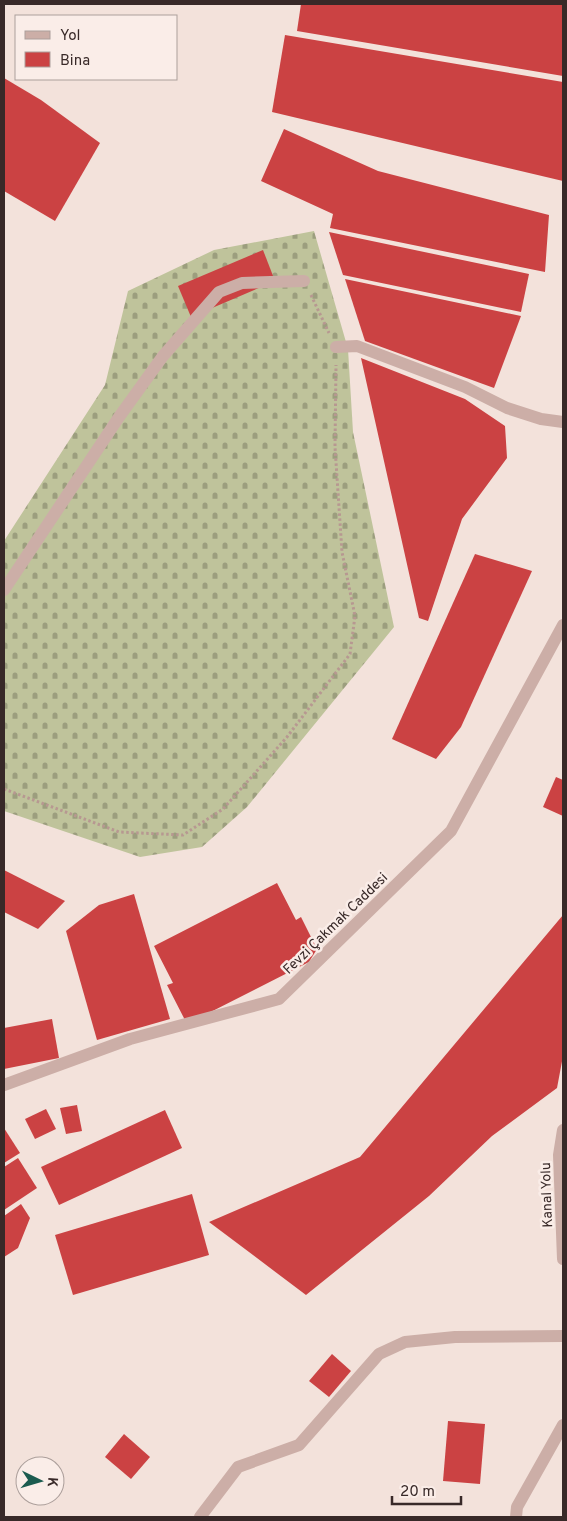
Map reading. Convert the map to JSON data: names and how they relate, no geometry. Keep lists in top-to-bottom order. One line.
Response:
{"streets":{"street":["Fevzi Çakmak Caddesi","Kanal Yolu"]},"legend":["Yol","Bina"],"scale_bar":"20 m","north":"right"}
